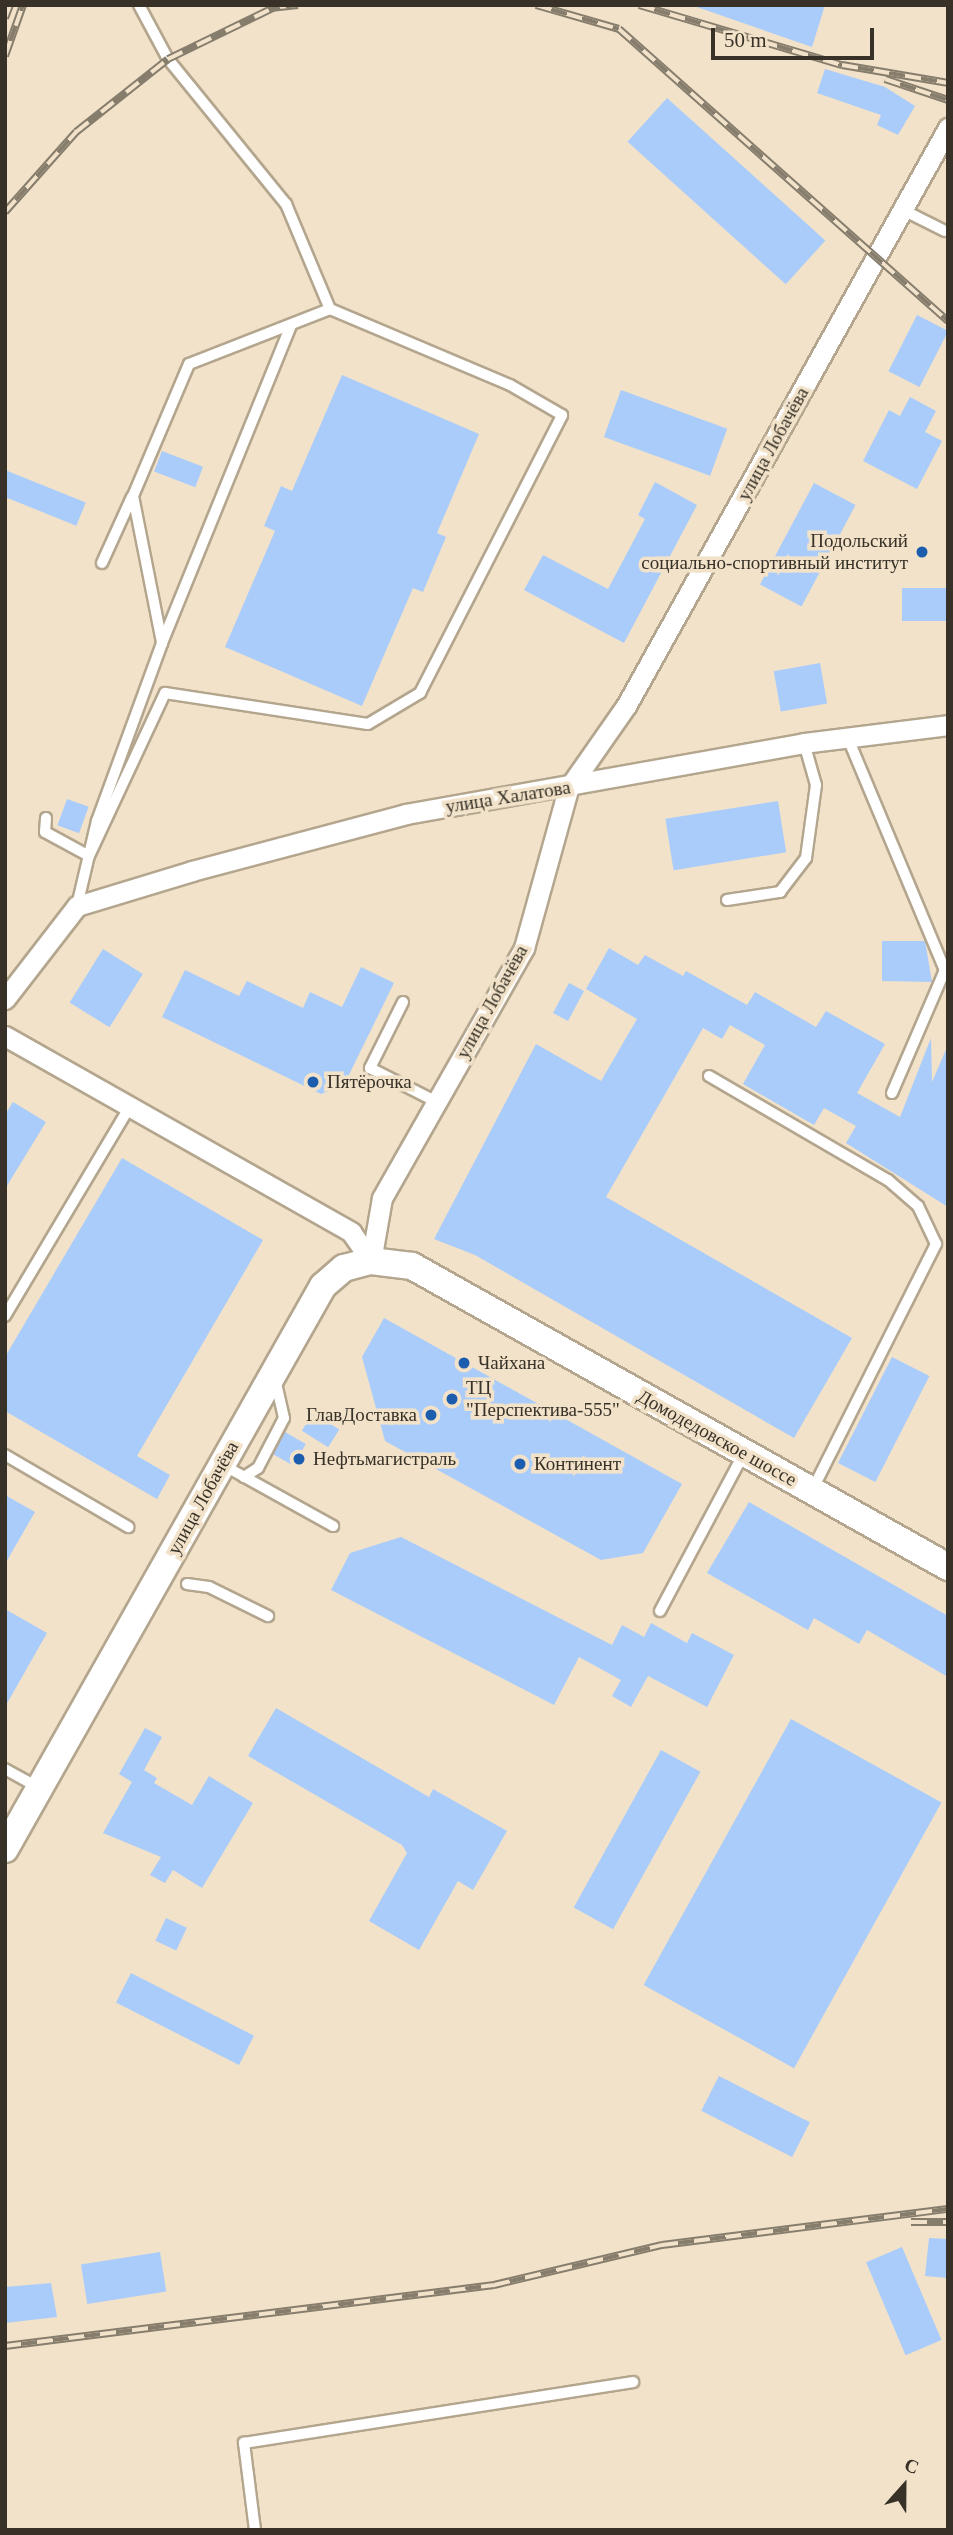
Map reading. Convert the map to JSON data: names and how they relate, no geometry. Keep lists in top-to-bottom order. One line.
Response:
{"streets":{"main road":["улица Лобачёва","Домодедовское шоссе"],"street":["улица Халатова"]},"crossings":[["улица Лобачёва","улица Халатова"],["улица Лобачёва","Домодедовское шоссе"]],"places":["Подольский социально-спортивный институт","Пятёрочка","Чайхана","ТЦ \"Перспектива-555\"","ГлавДоставка","Нефтьмагистраль","Континент"],"scale_bar":"50 m","north":"top"}
